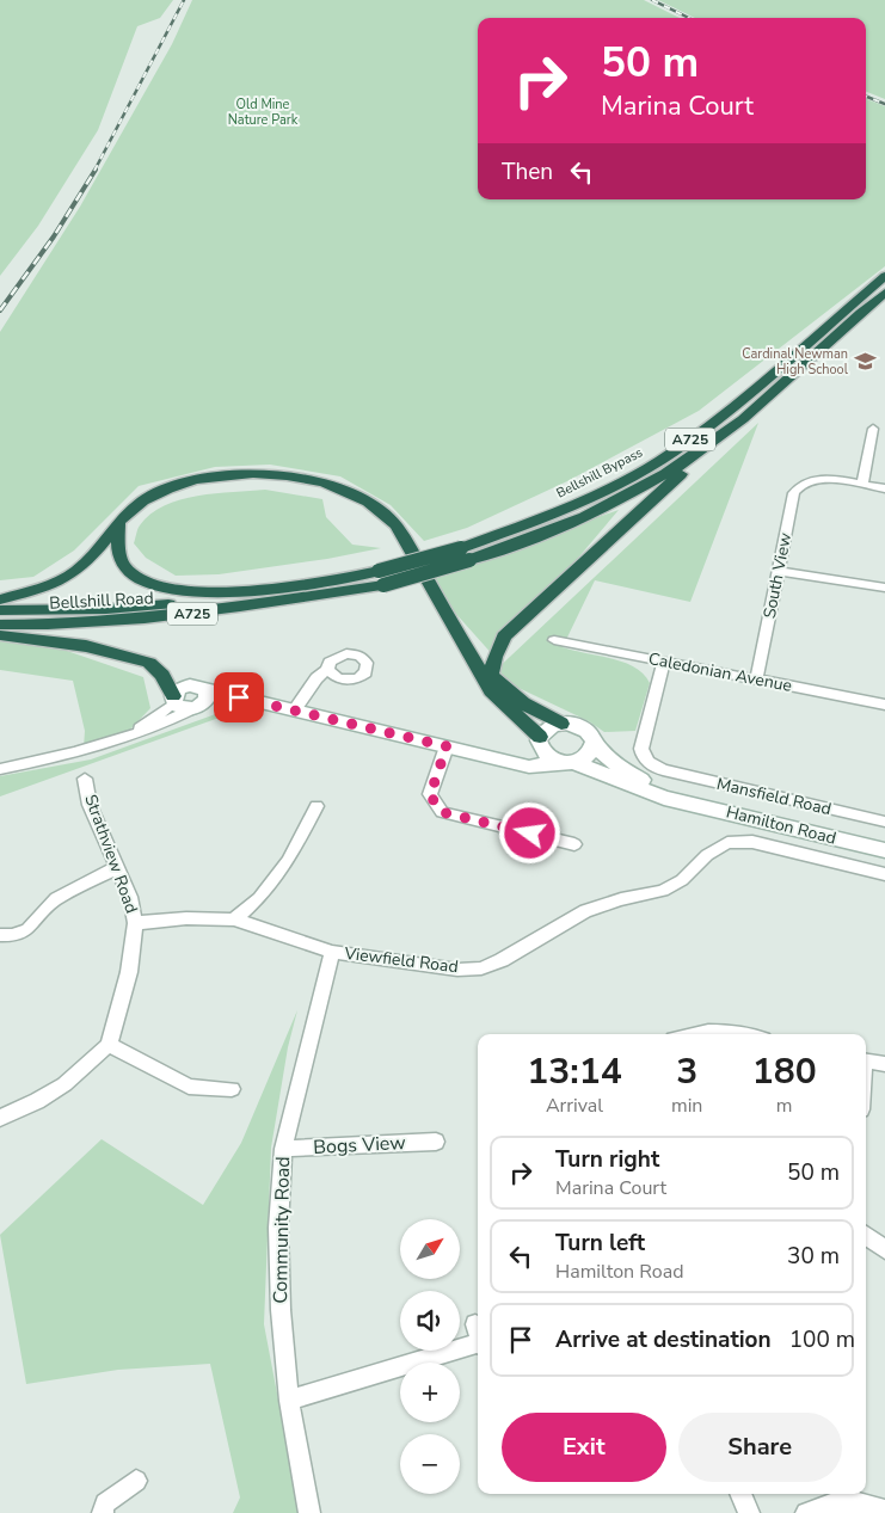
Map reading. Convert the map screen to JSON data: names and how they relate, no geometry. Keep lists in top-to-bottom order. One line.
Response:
{"streets":{"highway":["A725","Bellshill Bypass","Bellshill Road"],"main road":["Hamilton Road"],"street":["South View","Caledonian Avenue","Mansfield Road","Strathview Road","Viewfield Road","Bogs View","Community Road"]},"crossings":[["Bellshill Bypass","Bellshill Road"],["South View","Caledonian Avenue"],["Caledonian Avenue","Mansfield Road"],["Strathview Road","Viewfield Road"],["Viewfield Road","Community Road"],["Bogs View","Community Road"]],"parks":["Old Mine Nature Park"],"places":{"school or university":["Cardinal Newman High School"]},"north":"top right","page":{"turn":["50 m","Marina Court"],"then":"Then","eta":["13:14","Arrival","3","min","180","m"],"list":[{"name":"Turn right","note":"Marina Court","value":"50 m"},{"name":"Turn left","note":"Hamilton Road","value":"30 m"},{"name":"Arrive at destination","value":"100 m"}],"map_buttons":["+","−"],"buttons":["Exit","Share"]}}
